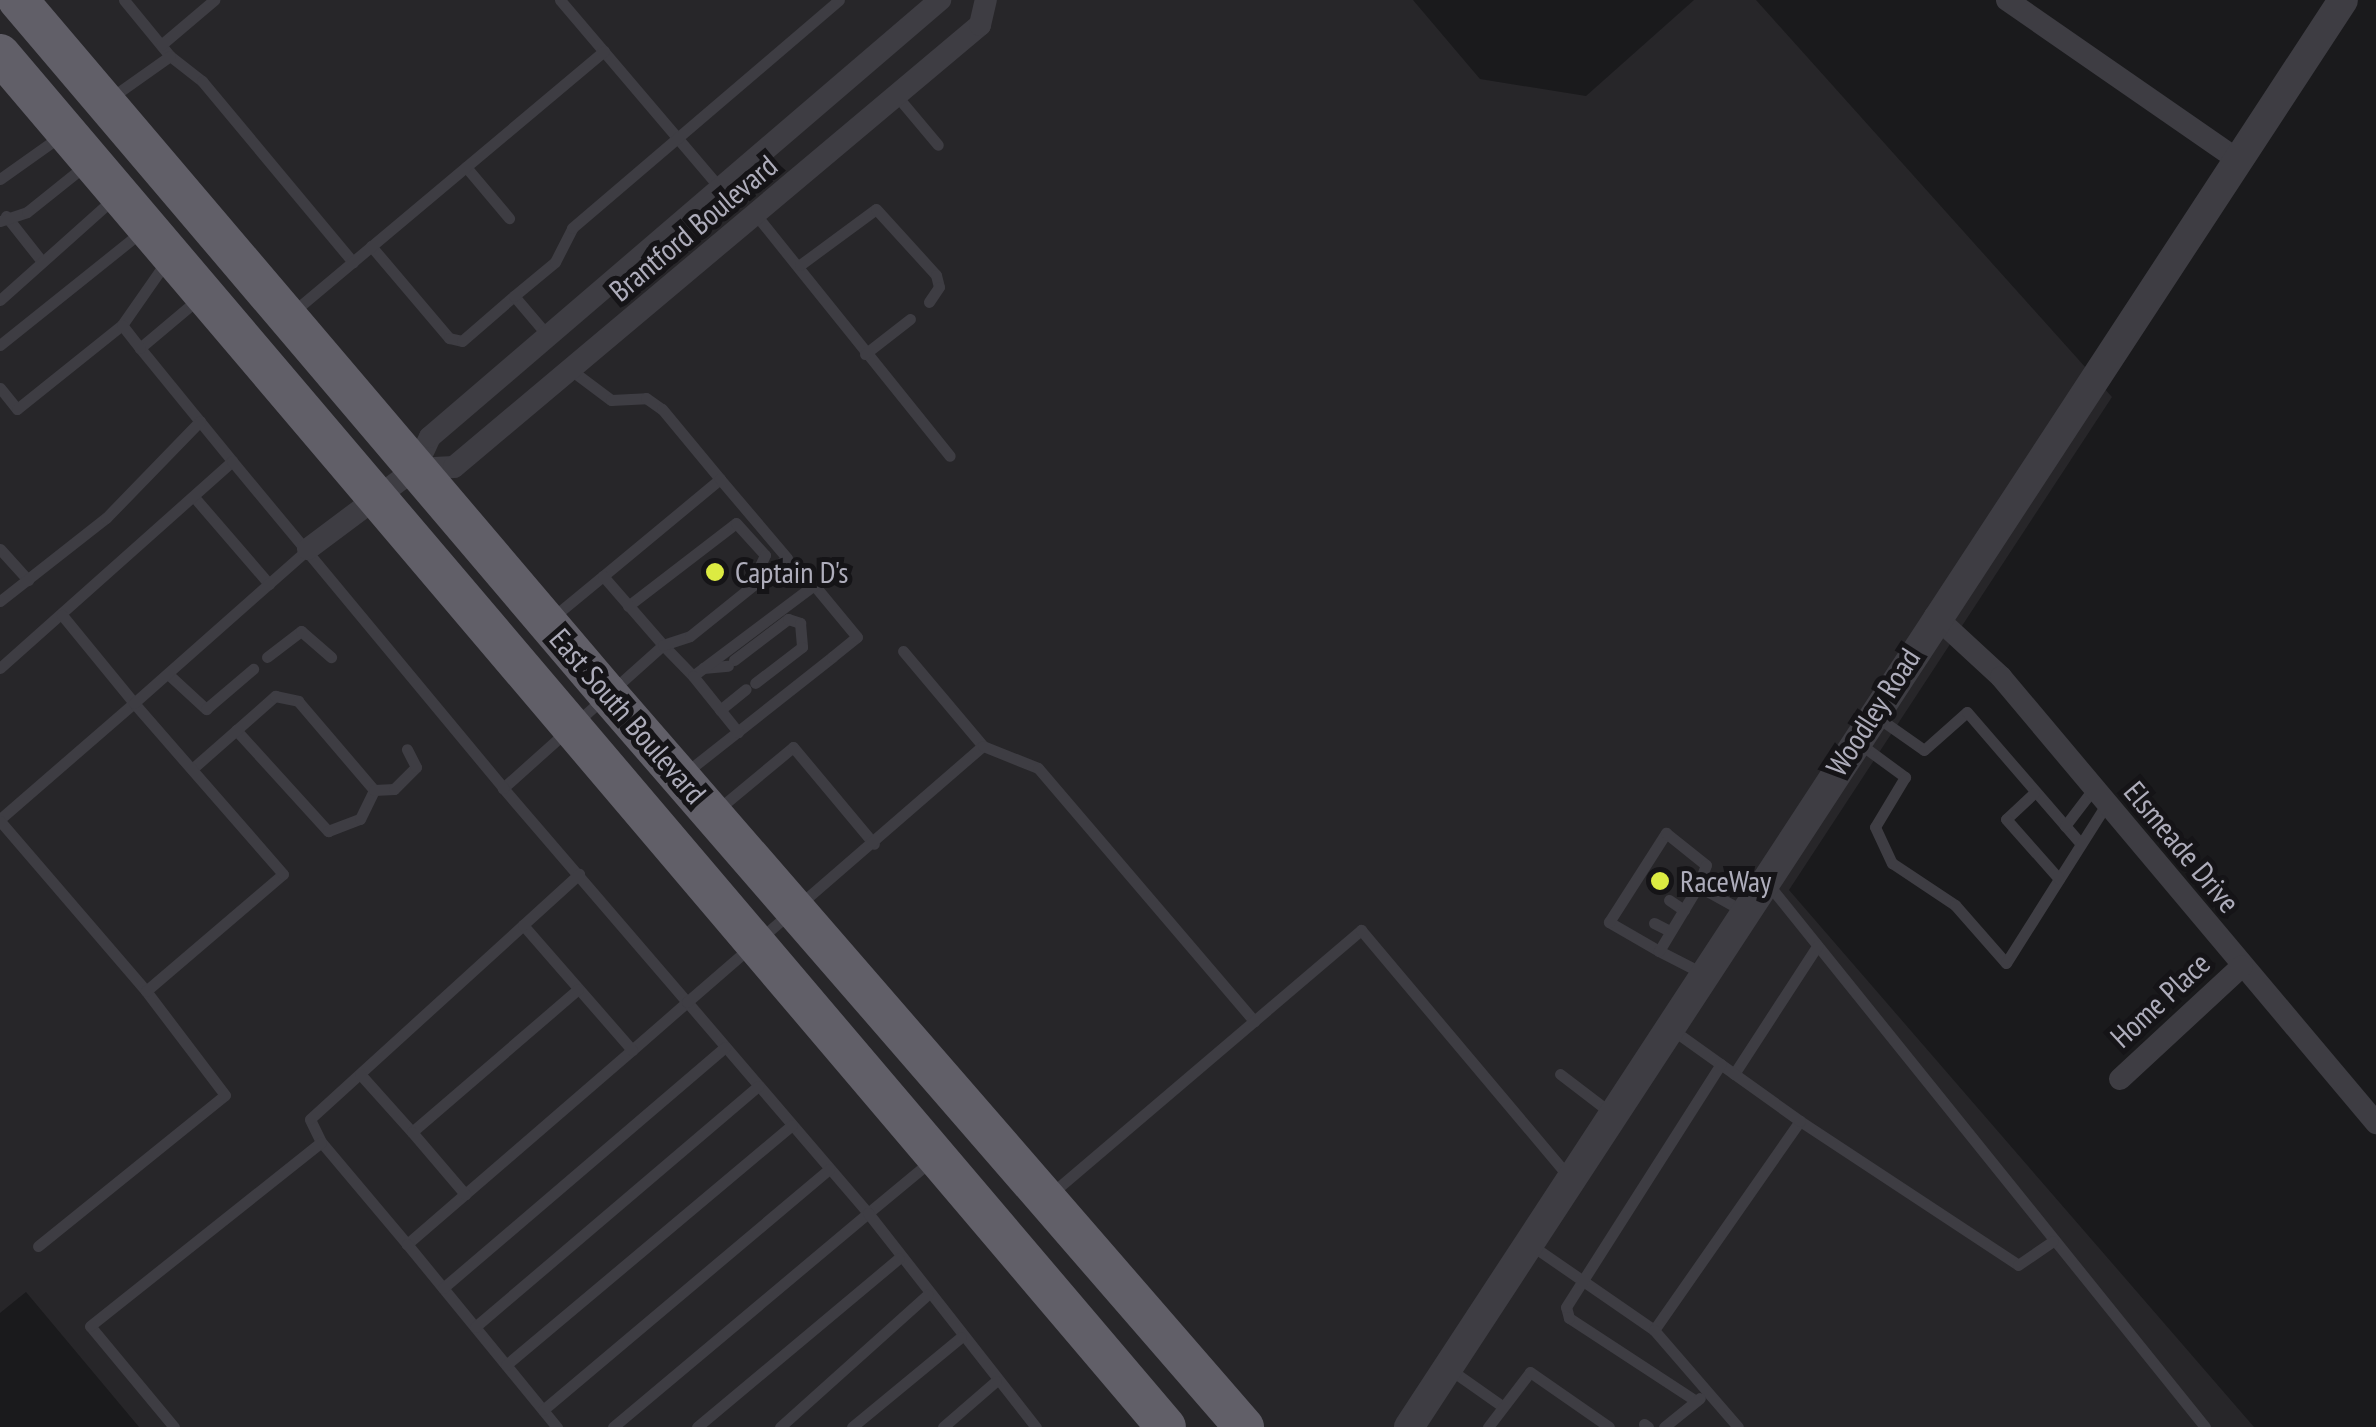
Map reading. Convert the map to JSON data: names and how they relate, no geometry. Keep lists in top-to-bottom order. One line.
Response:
{"streets":{"highway":["East South Boulevard"],"street":["Brantford Boulevard","Woodley Road","Elsmeade Drive","Home Place"]},"crossings":[["Brantford Boulevard","East South Boulevard"],["Woodley Road","Elsmeade Drive"],["Elsmeade Drive","Home Place"]],"places":["Captain D's","RaceWay"]}
